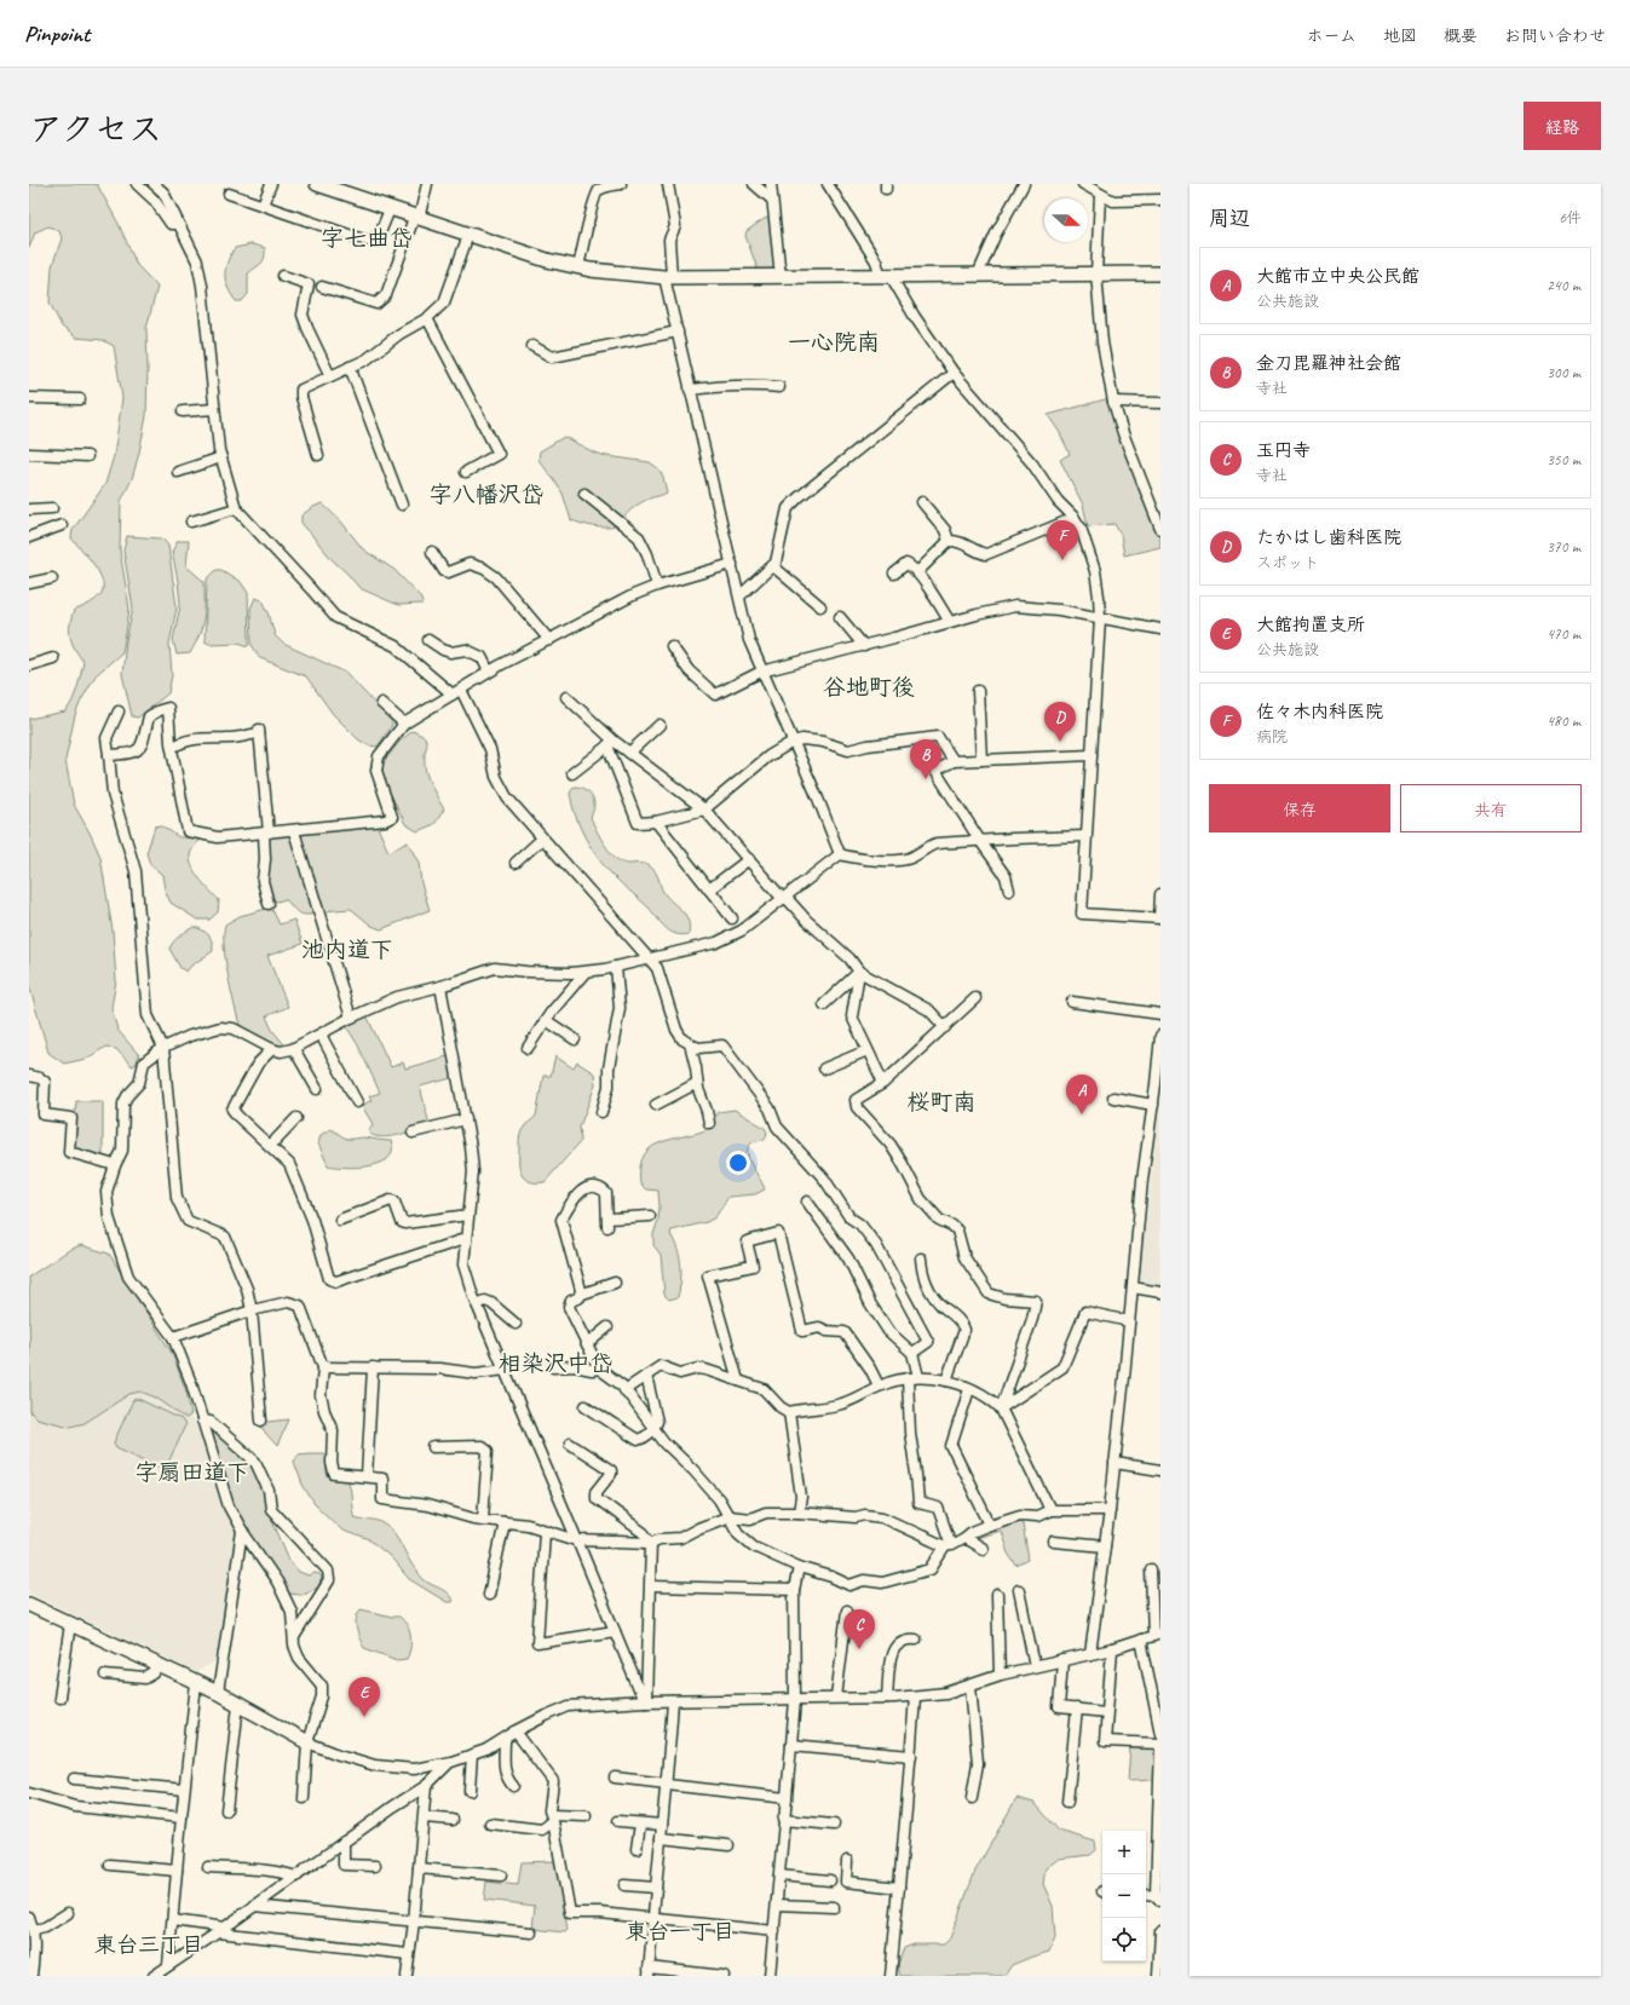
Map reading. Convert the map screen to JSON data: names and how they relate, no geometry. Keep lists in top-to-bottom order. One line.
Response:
{"districts":["字七曲岱","一心院南","字八幡沢岱","谷地町後","池内道下","桜町南","相染沢中岱","字扇田道下","東台一丁目","東台三丁目"],"north":"right","page":{"header":"Pinpoint","nav":["ホーム","地図","概要","お問い合わせ"],"title":"アクセス","buttons":["経路",["保存","共有"]],"heading":["周辺","6件"],"list":[{"mark":"A","name":"大館市立中央公民館","note":"公共施設","value":"240 m"},{"mark":"B","name":"金刀毘羅神社会館","note":"寺社","value":"300 m"},{"mark":"C","name":"玉円寺","note":"寺社","value":"350 m"},{"mark":"D","name":"たかはし歯科医院","note":"スポット","value":"370 m"},{"mark":"E","name":"大館拘置支所","note":"公共施設","value":"470 m"},{"mark":"F","name":"佐々木内科医院","note":"病院","value":"480 m"}],"pins":["F","D","B","A","C","E"],"map_buttons":["+","−"]}}
